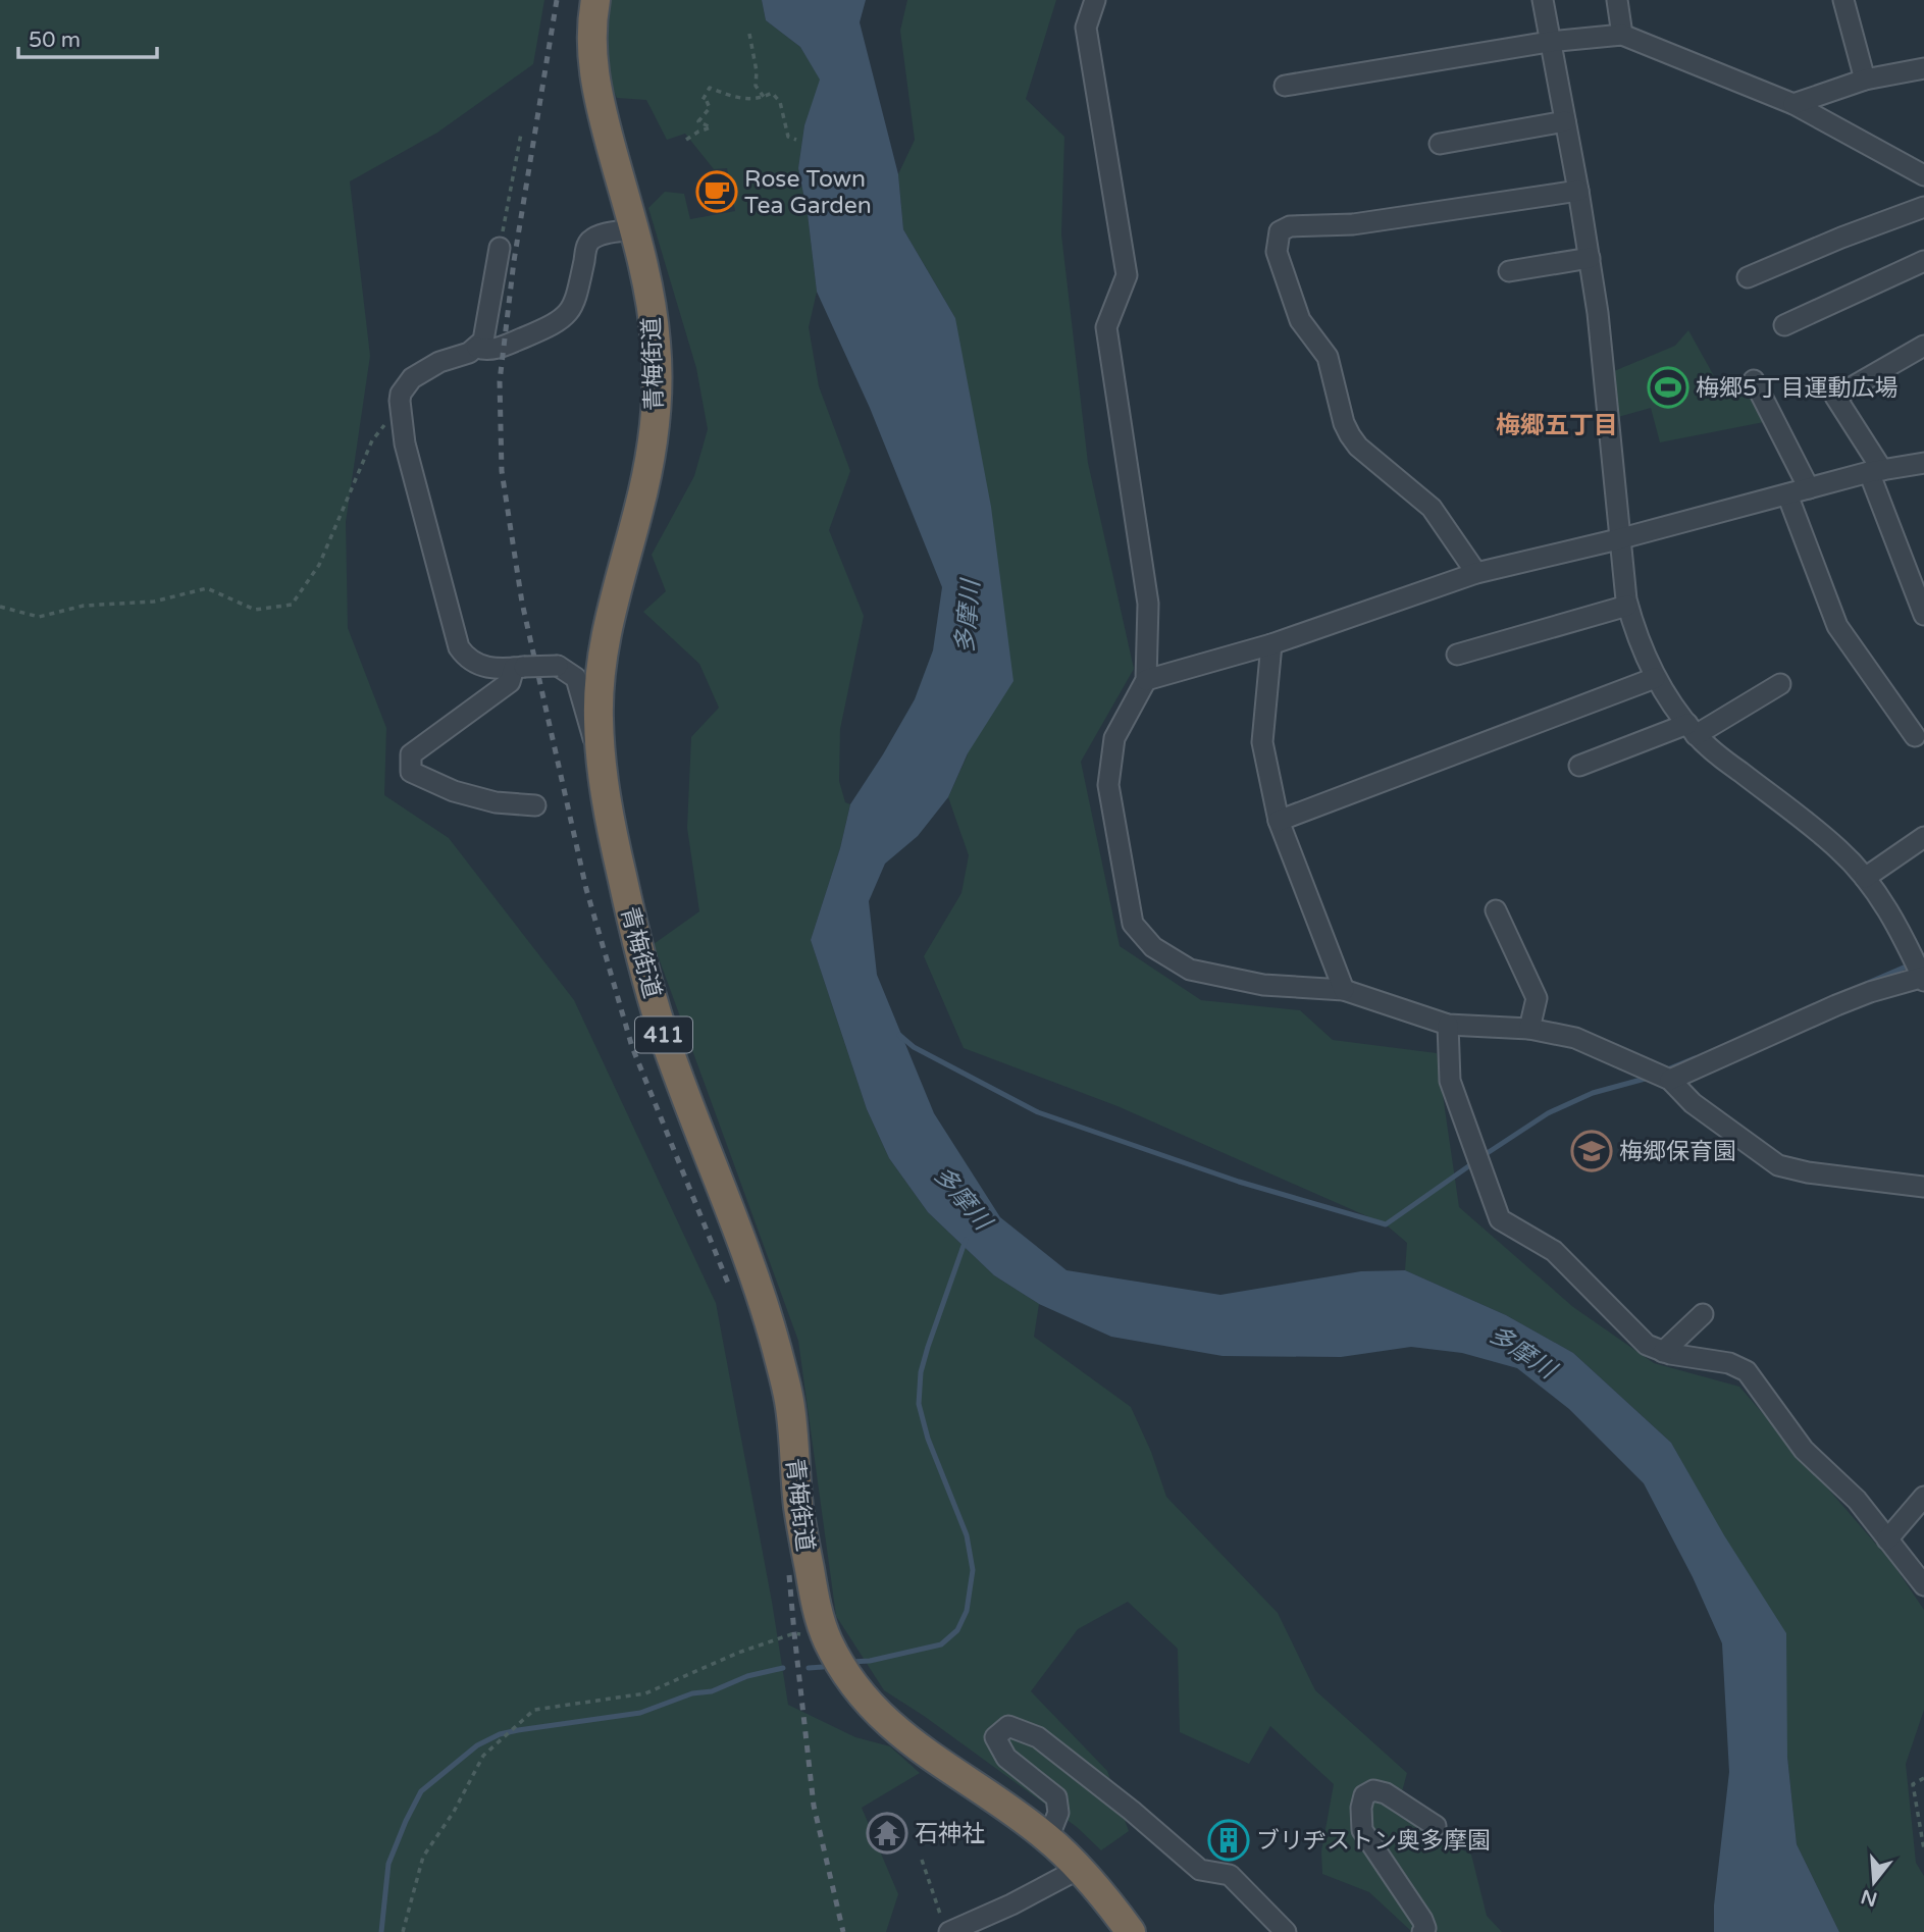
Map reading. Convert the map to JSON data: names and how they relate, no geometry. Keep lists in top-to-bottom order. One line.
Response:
{"streets":{"highway":["青梅街道","411"]},"districts":["梅郷五丁目"],"water":["多摩川"],"places":{"cafe":["Rose Town Tea Garden"],"sports":["梅郷5丁目運動広場"],"school or university":["梅郷保育園"],"temple":["石神社"],"building":["ブリヂストン奥多摩園"]},"scale_bar":"50 m","north":"bottom"}
